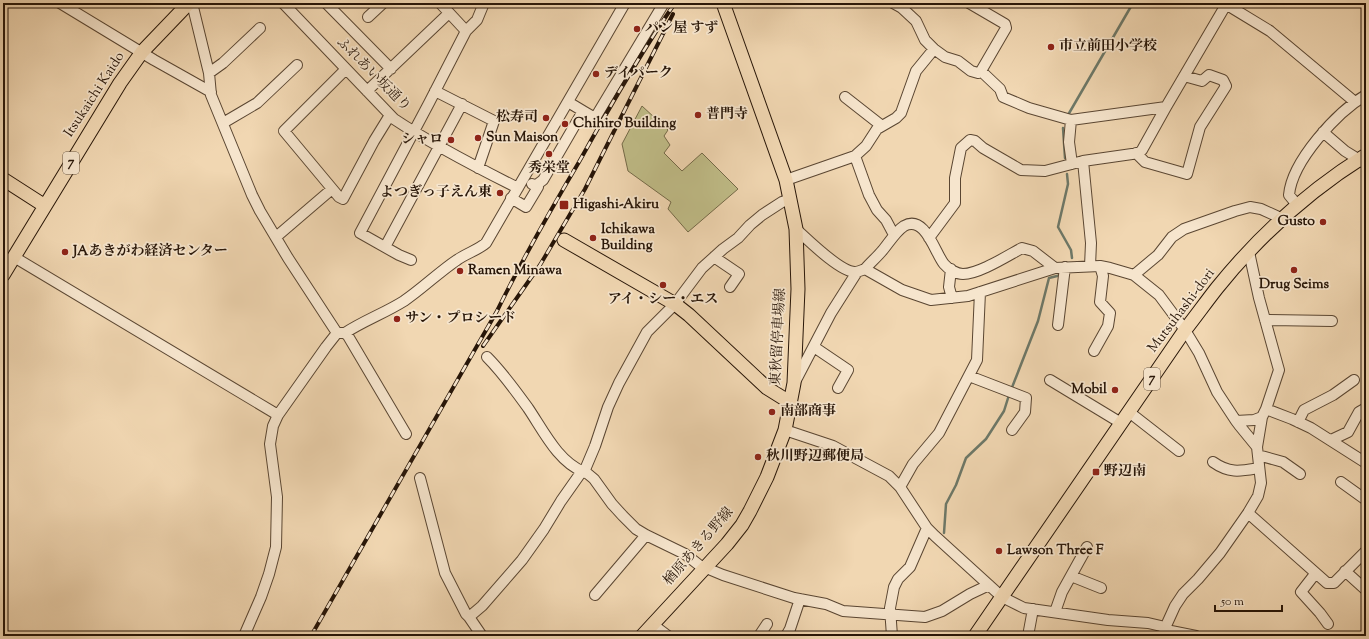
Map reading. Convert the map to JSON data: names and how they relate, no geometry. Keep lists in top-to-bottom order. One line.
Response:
{"streets":{"main road":["Itsukaichi Kaido","7","Mutsuhashi-dori","東秋留停車場線","楢原あきる野線"],"street":["ふれあい坂通り"]},"crossings":[["東秋留停車場線","楢原あきる野線"]],"places":{"other":["パン屋 すず","市立前田小学校","デイパーク","普門寺","松寿司","Chihiro Building","Sun Maison","シャロ","秀栄堂","よつぎっ⼦えん東","Gusto","Ichikawa Building","JAあきがわ経済センター","Drug Seims","Ramen Minawa","アイ・シー・エス","サン・プロシード","Mobil","南部商事","秋川野辺郵便局","Lawson Three F"],"transit":["Higashi-Akiru","野辺南"]},"scale_bar":"50 m"}
